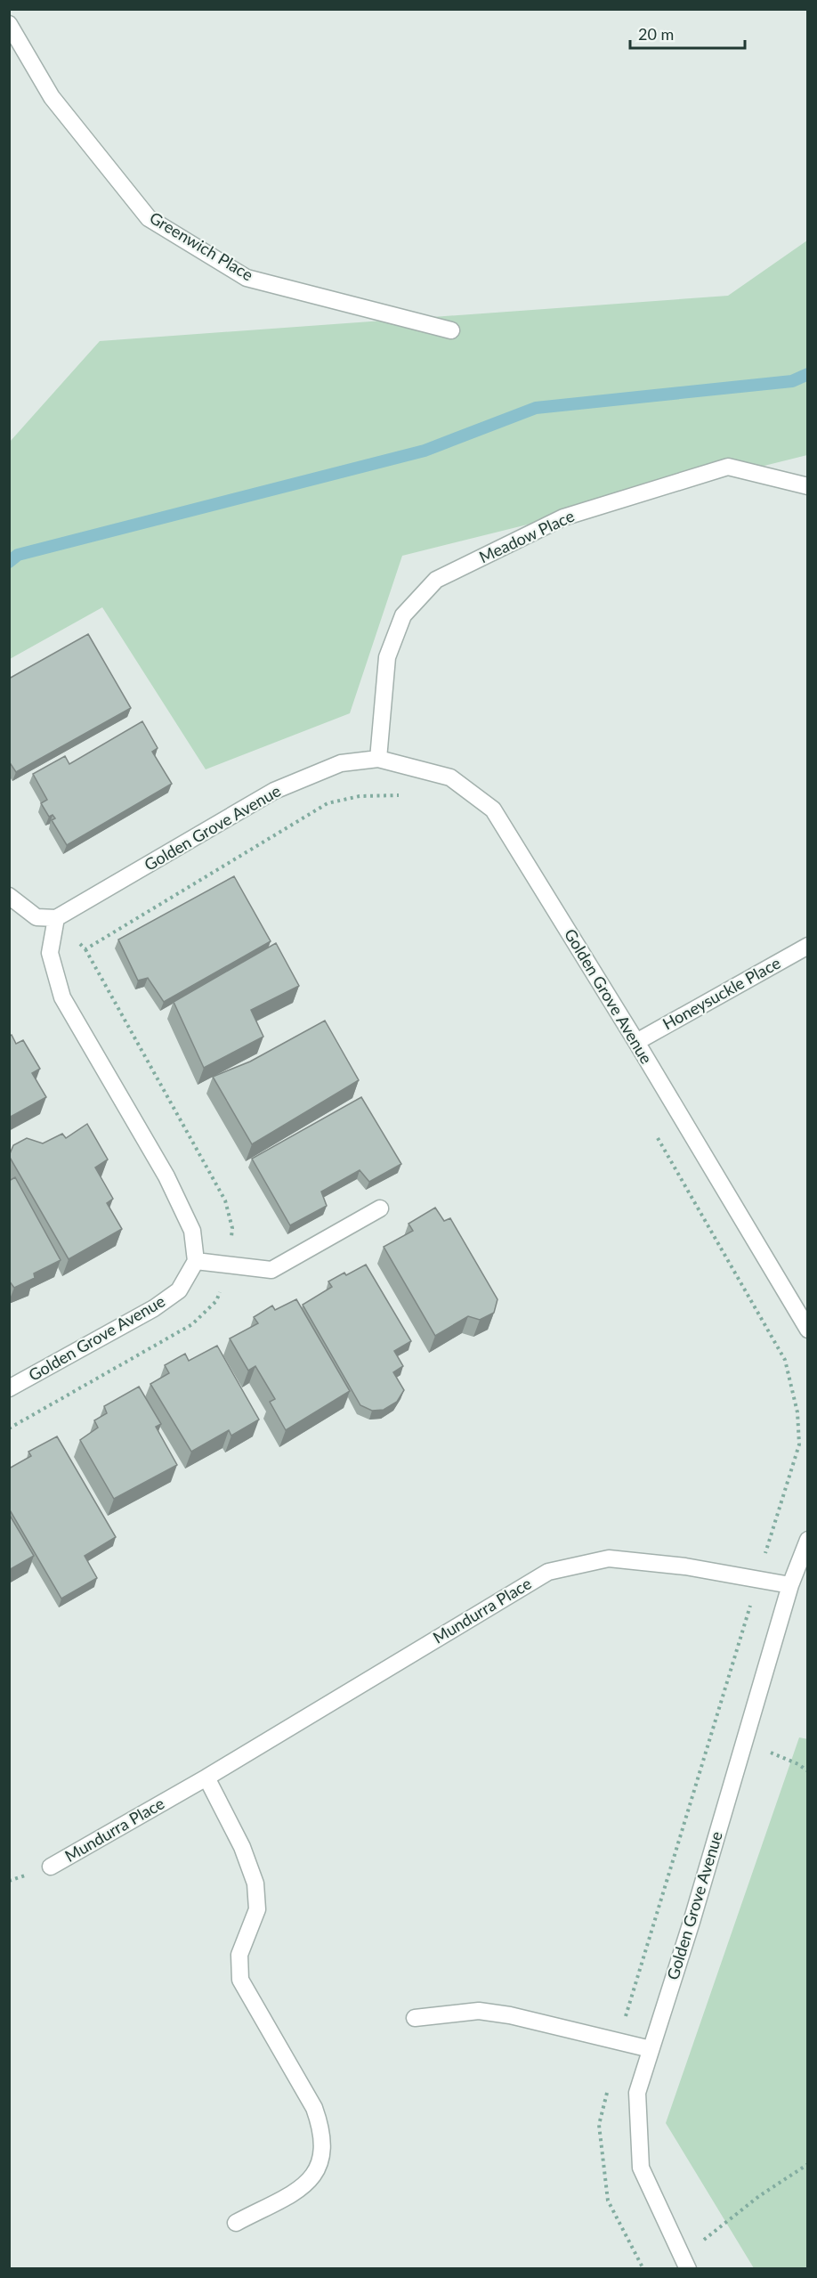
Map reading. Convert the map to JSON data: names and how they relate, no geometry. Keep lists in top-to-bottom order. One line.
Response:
{"streets":{"street":["Greenwich Place","Meadow Place","Golden Grove Avenue","Honeysuckle Place","Mundurra Place"]},"crossings":[["Meadow Place","Golden Grove Avenue"],["Golden Grove Avenue","Honeysuckle Place"],["Golden Grove Avenue","Mundurra Place"]],"scale_bar":"20 m"}
